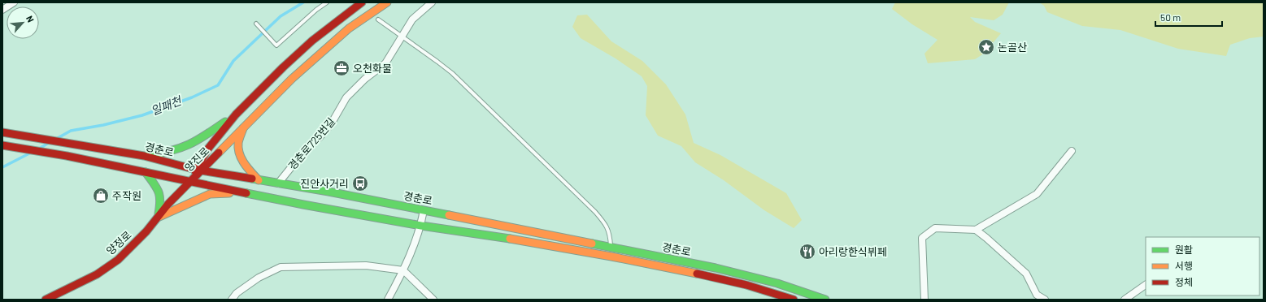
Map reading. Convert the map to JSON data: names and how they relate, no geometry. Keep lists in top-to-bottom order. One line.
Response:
{"streets":{"main road":["경춘로","양진로","양정로"],"street":["경춘로725번길"]},"crossings":[["경춘로725번길","경춘로"],["경춘로","양진로"],["경춘로","양정로"],["양진로","양정로"]],"water":["일패천"],"places":{"place":["논골산"],"office":["오천화물"],"bus stop":["진안사거리"],"shop":["주작원"],"restaurant":["아리랑한식뷔페"]},"legend":["원활","서행","정체"],"scale_bar":"50 m","north":"top right"}
